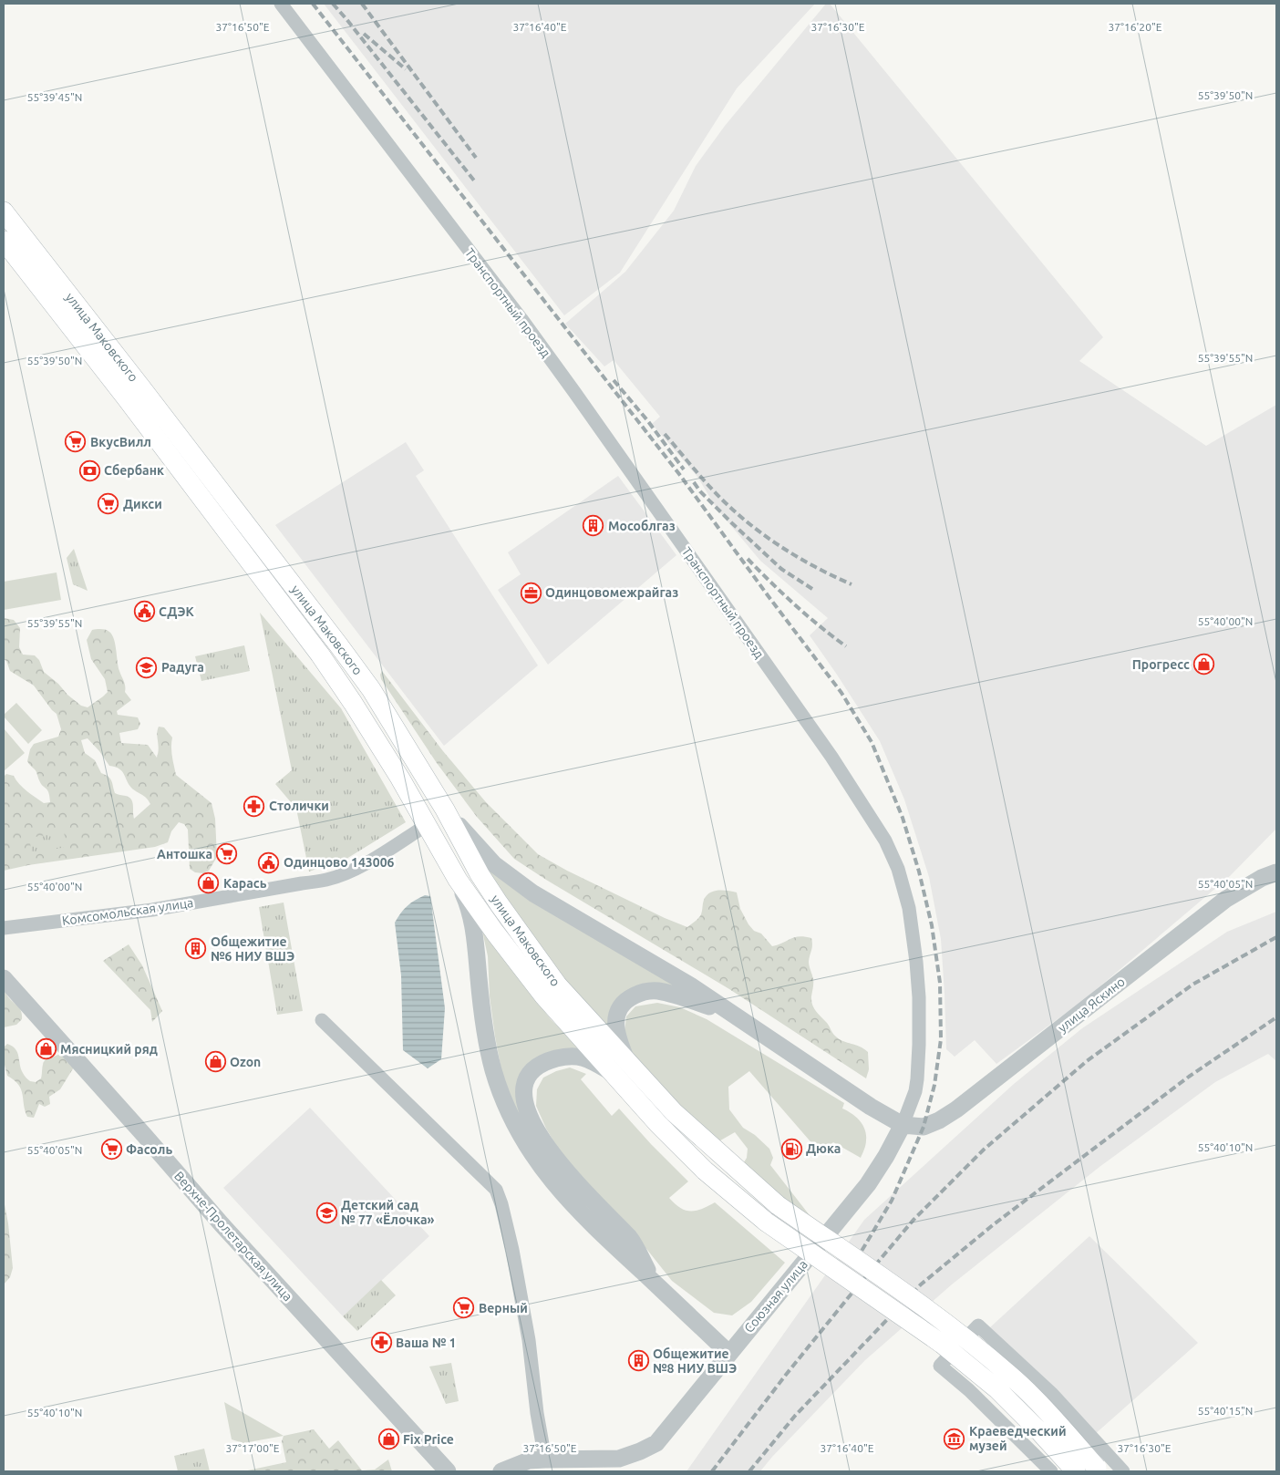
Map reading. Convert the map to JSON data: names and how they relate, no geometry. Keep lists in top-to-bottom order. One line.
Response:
{"streets":{"main road":["улица Маковского"],"street":["Транспортный проезд","Комсомольская улица","улица Яскино","Верхне-Пролетарская улица","Союзная улица"]},"crossings":[["Транспортный проезд","улица Яскино"],["Транспортный проезд","Союзная улица"],["улица Маковского","Комсомольская улица"],["улица Яскино","Союзная улица"]],"places":{"supermarket":["ВкусВилл","Дикси","Антошка","Фасоль","Верный"],"bank":["Сбербанк"],"building":["Мособлгаз","Общежитие №6 НИУ ВШЭ","Общежитие №8 НИУ ВШЭ"],"office":["Одинцовомежрайгаз"],"public building":["СДЭК","Одинцово 143006"],"shop":["Прогресс","Карась","Мясницкий ряд","Ozon","Fix Price"],"school or university":["Радуга","Детский сад № 77 «Ёлочка»"],"pharmacy":["Столички","Ваша № 1"],"fuel station":["Дюка"],"museum":["Краеведческий музей"]},"coordinates":["37°16'50\"E","37°16'40\"E","37°16'30\"E","37°16'20\"E","55°39'50\"N","55°39'45\"N","55°39'55\"N","55°40'00\"N","55°40'05\"N","55°40'10\"N","55°40'15\"N","37°17'00\"E"]}
